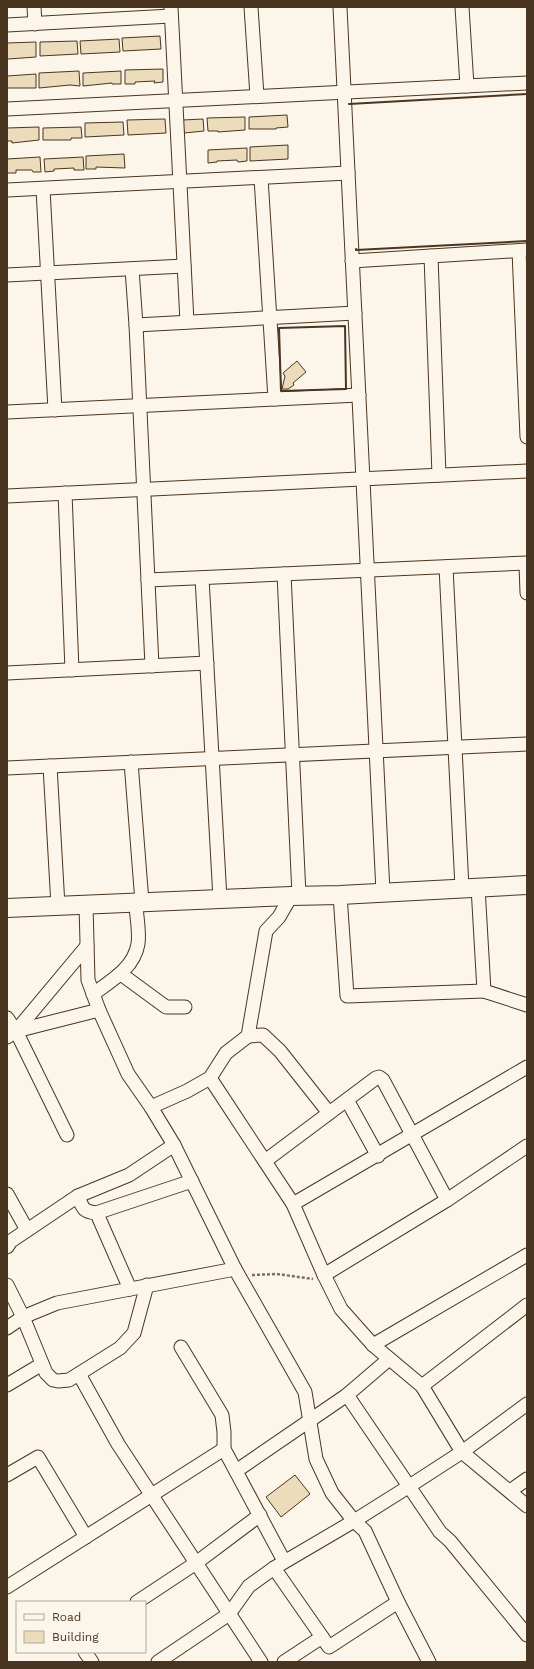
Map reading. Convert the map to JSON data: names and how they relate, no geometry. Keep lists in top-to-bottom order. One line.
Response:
{"legend":["Road","Building"]}
